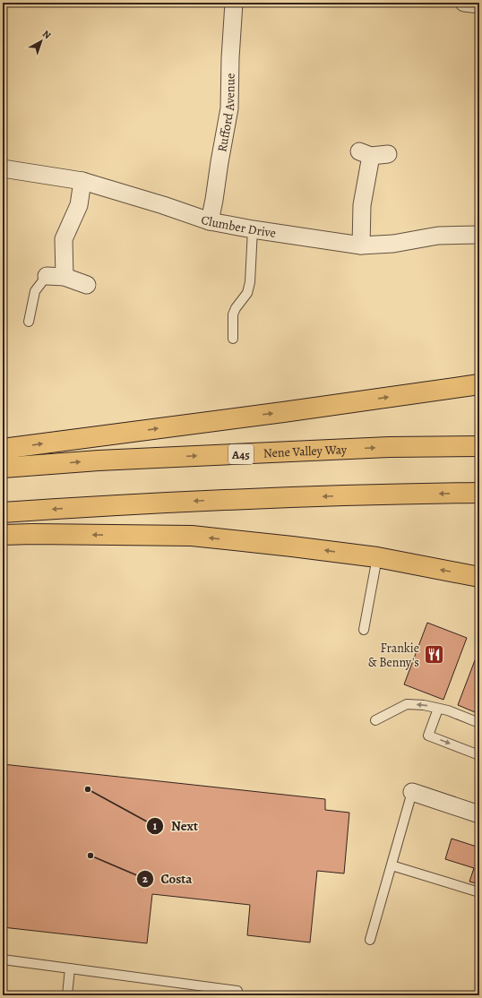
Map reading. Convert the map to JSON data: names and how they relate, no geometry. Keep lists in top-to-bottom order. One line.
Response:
{"streets":{"highway":["Nene Valley Way","A45"],"street":["Rufford Avenue","Clumber Drive"]},"crossings":[["Rufford Avenue","Clumber Drive"]],"places":{"restaurant":["Frankie & Benny's"],"other":["Next","Costa"]},"north":"top right"}
